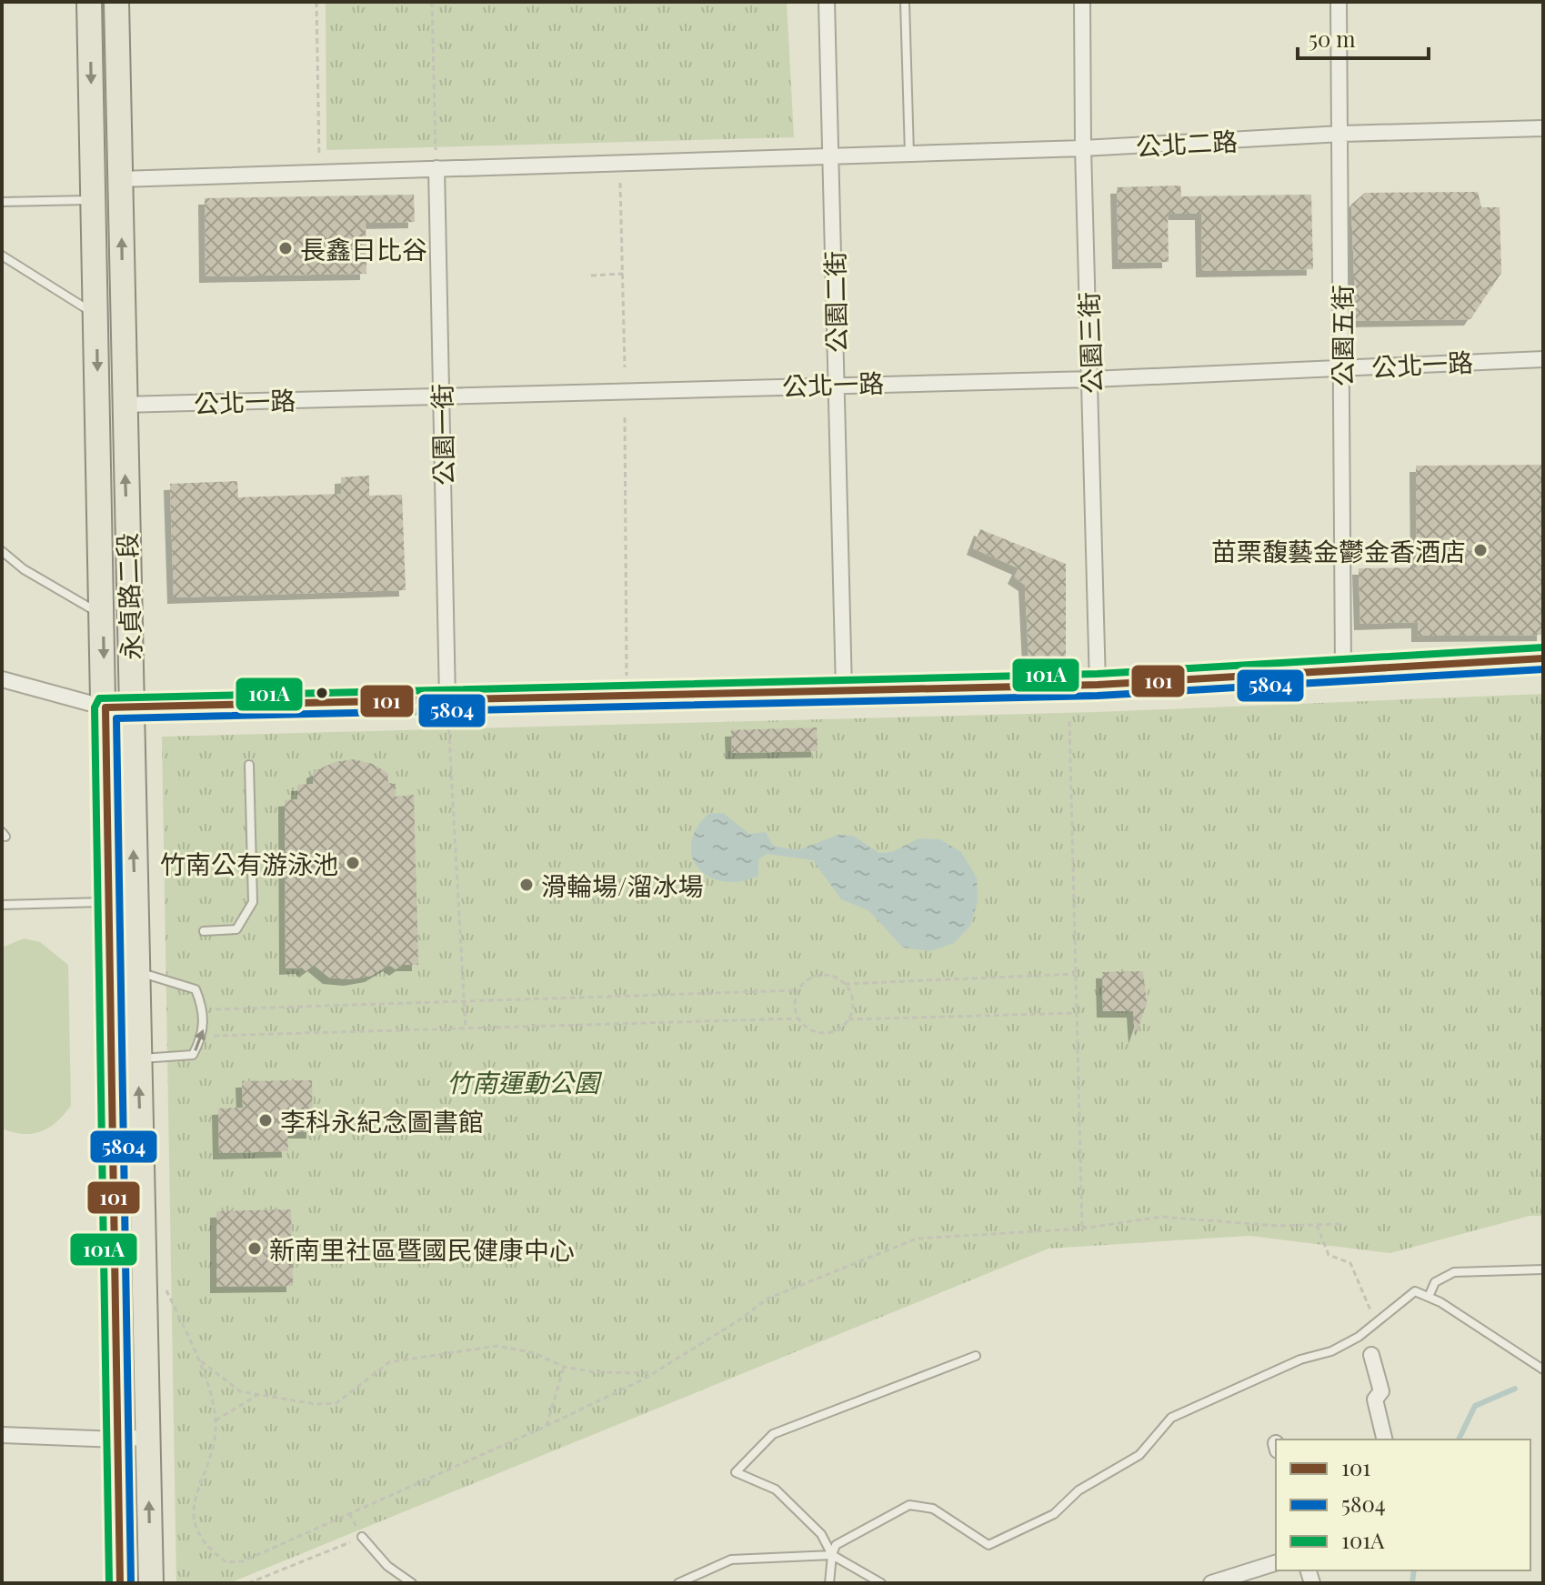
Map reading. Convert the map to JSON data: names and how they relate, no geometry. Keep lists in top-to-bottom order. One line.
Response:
{"streets":{"main road":["永貞路二段"],"street":["公北二路","公園二街","公園五街","公園三街","公北一路","公園一街"]},"crossings":[["公北二路","公園二街"],["公北二路","公園五街"],["公北二路","公園三街"],["公北二路","公園一街"],["公北二路","永貞路二段"],["公園二街","公北一路"],["公園五街","公北一路"],["公園三街","公北一路"],["公北一路","公園一街"],["公北一路","永貞路二段"]],"parks":["竹南運動公園"],"places":["長鑫日比谷","苗栗馥藝金鬱金香酒店","竹南公有游泳池","滑輪場/溜冰場","李科永紀念圖書館","新南里社區暨國民健康中心"],"lines":["transit line 101A","transit line 101","transit line 5804"],"legend":["101","5804","101A"],"scale_bar":"50 m"}
